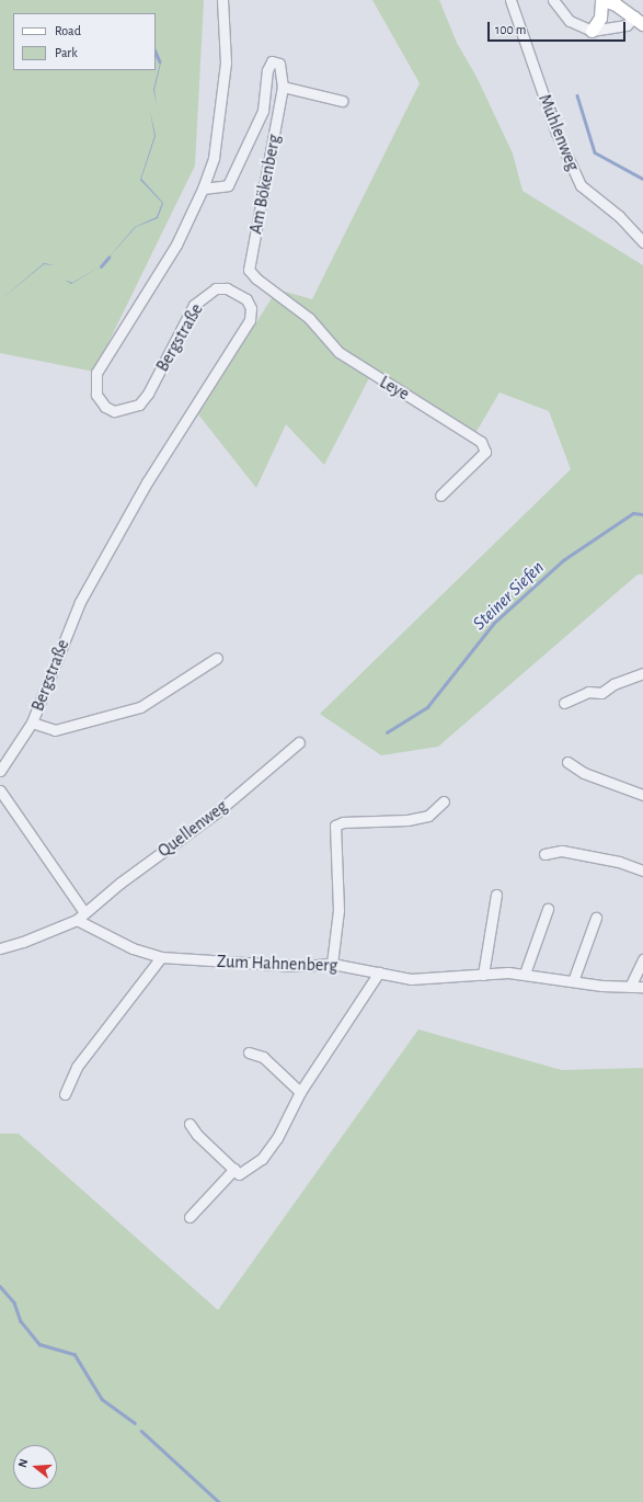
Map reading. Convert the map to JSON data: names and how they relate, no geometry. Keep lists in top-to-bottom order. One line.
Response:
{"streets":{"street":["Mühlenweg","Am Bökenberg","Bergstraße","Leye","Quellenweg","Zum Hahnenberg"]},"crossings":[["Am Bökenberg","Bergstraße"],["Am Bökenberg","Leye"],["Quellenweg","Zum Hahnenberg"]],"water":["Steiner Siefen"],"legend":["Road","Park"],"scale_bar":"100 m","north":"left"}
